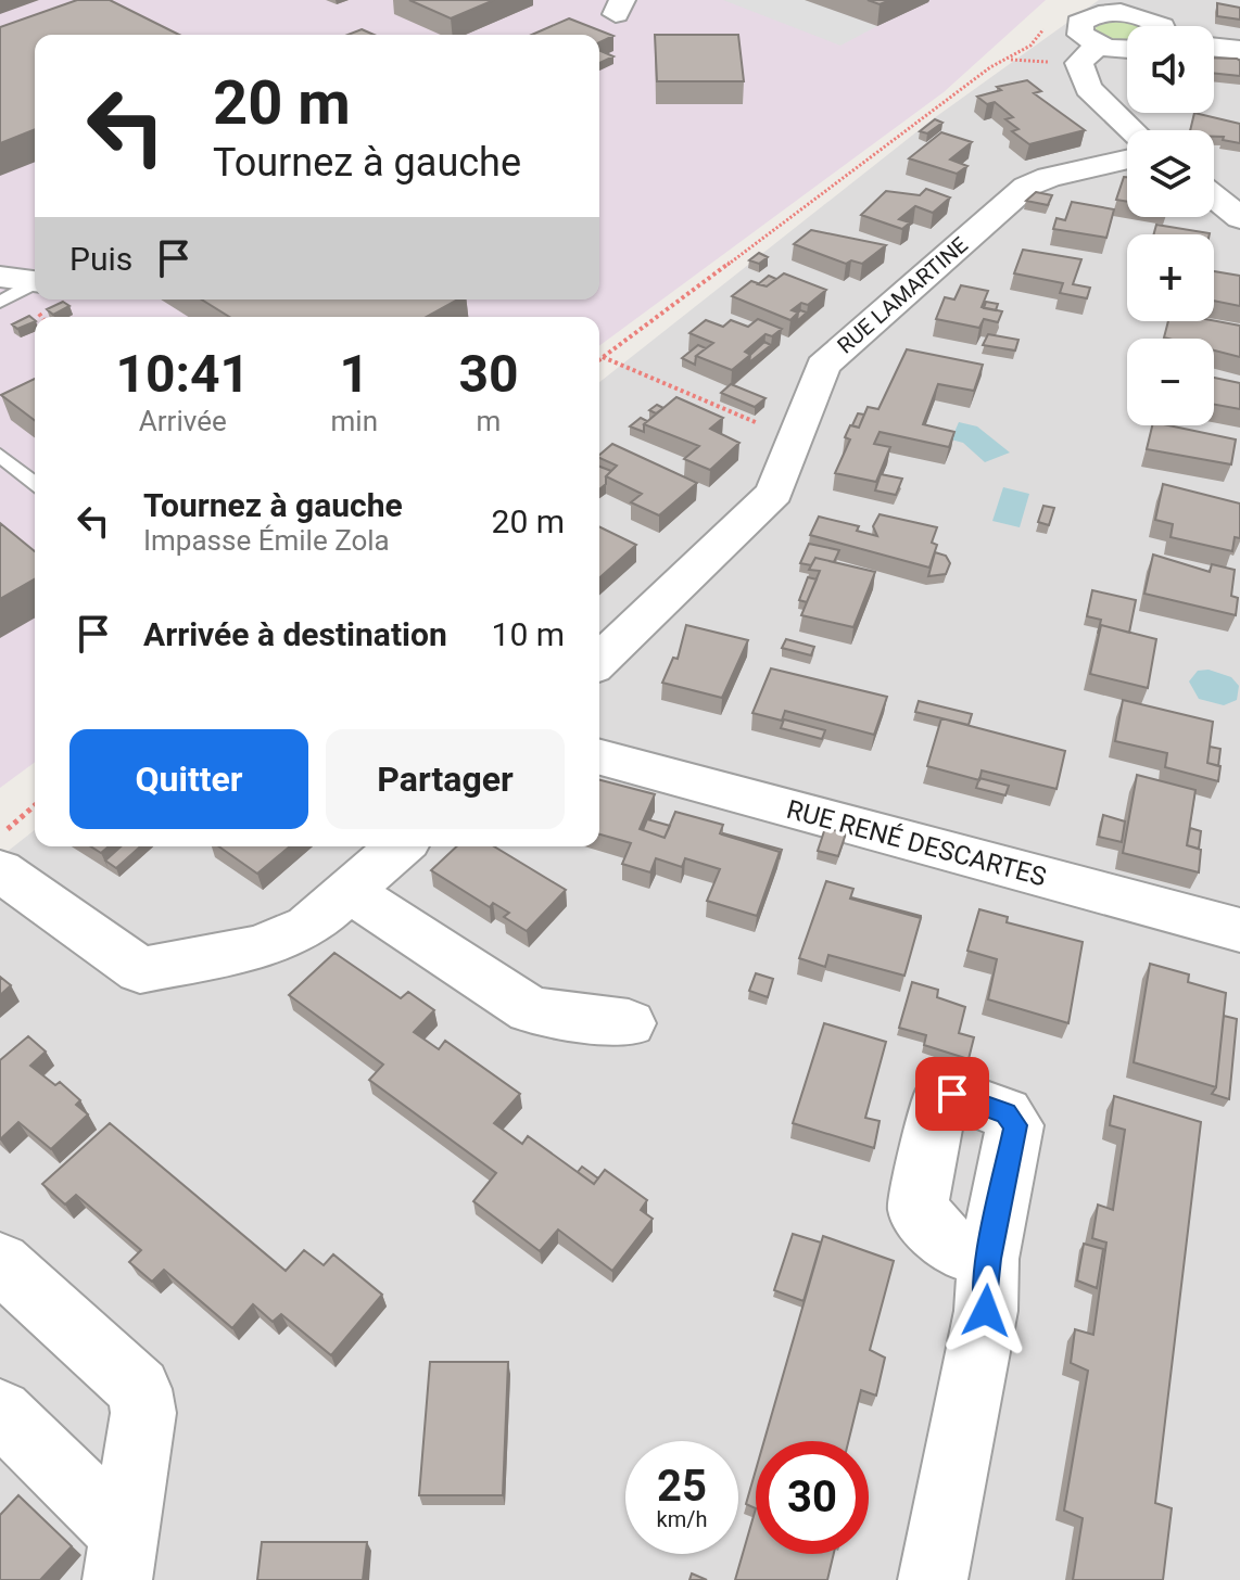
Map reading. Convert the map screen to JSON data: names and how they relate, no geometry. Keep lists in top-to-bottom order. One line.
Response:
{"streets":{"street":["RUE LAMARTINE","RUE RENÉ DESCARTES"]},"page":{"map_buttons":["+","−"],"turn":["20 m","Tournez à gauche"],"then":"Puis","eta":["10:41","Arrivée","1","min","30","m"],"list":[{"name":"Tournez à gauche","note":"Impasse Émile Zola","value":"20 m"},{"name":"Arrivée à destination","value":"10 m"}],"buttons":["Quitter","Partager"],"speed":"25 km/h","limit":"30"}}
